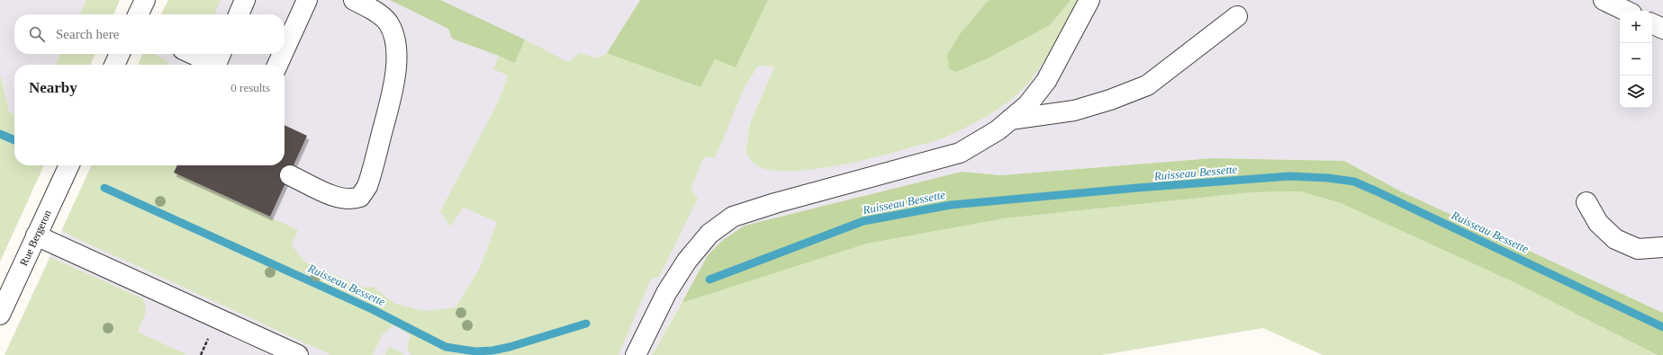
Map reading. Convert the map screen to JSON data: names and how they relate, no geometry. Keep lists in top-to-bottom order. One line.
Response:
{"streets":{"street":["Rue Bergeron"]},"water":["Ruisseau Bessette"],"page":{"map_buttons":["+","−"],"search":"Search here","heading":["Nearby","0 results"]}}
